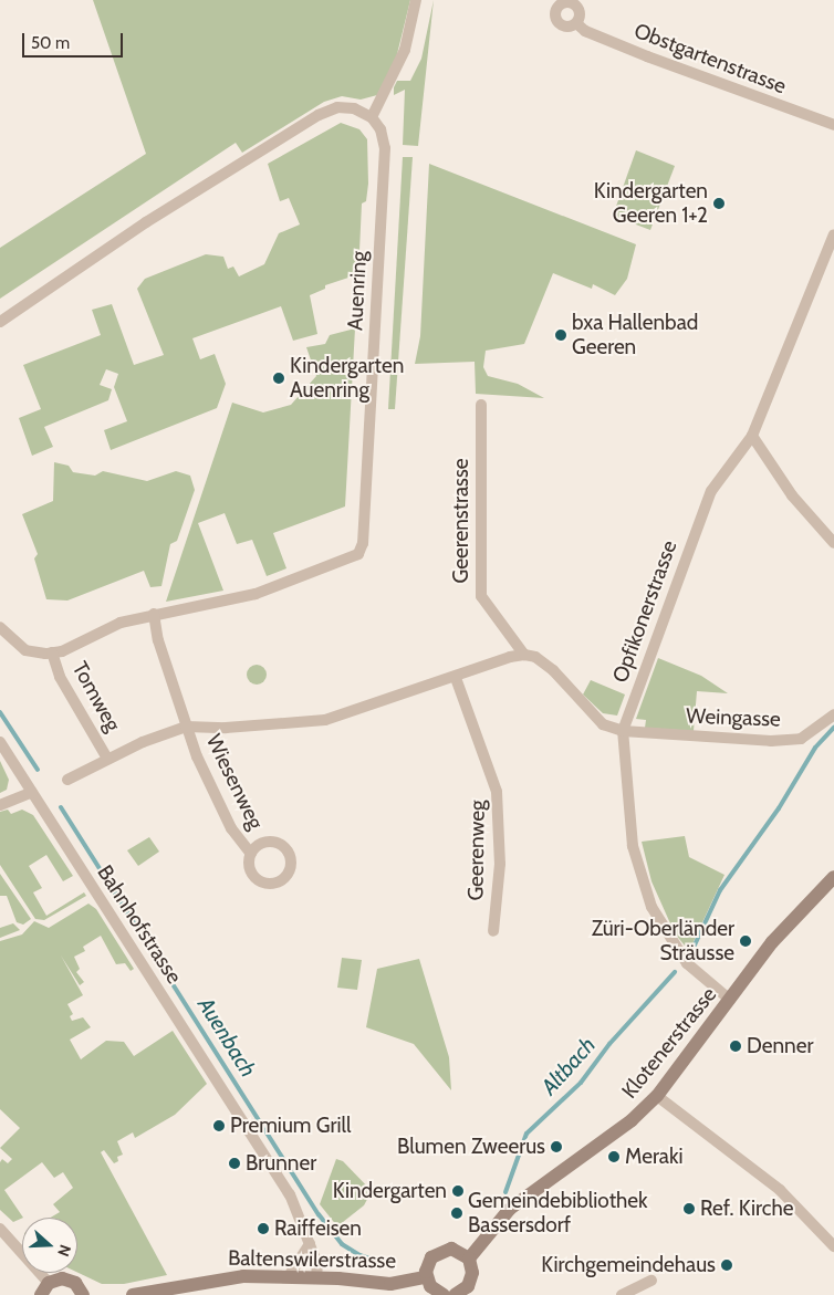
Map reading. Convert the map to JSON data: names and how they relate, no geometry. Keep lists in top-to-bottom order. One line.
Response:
{"streets":{"main road":["Klotenerstrasse","Baltenswilerstrasse"],"street":["Obstgartenstrasse","Auenring","Geerenstrasse","Opfikonerstrasse","Tomweg","Weingasse","Wiesenweg","Geerenweg","Bahnhofstrasse"]},"crossings":[["Auenring","Tomweg"],["Auenring","Wiesenweg"],["Geerenstrasse","Opfikonerstrasse"],["Geerenstrasse","Weingasse"],["Opfikonerstrasse","Weingasse"],["Opfikonerstrasse","Klotenerstrasse"],["Bahnhofstrasse","Baltenswilerstrasse"]],"water":["Auenbach","Altbach"],"places":["Kindergarten Geeren 1+2","bxa Hallenbad Geeren","Kindergarten Auenring","Züri-Oberländer Sträusse","Denner","Premium Grill","Blumen Zweerus","Meraki","Brunner","Kindergarten","Ref. Kirche","Gemeindebibliothek Bassersdorf","Raiffeisen","Kirchgemeindehaus"],"scale_bar":"50 m","north":"right"}
